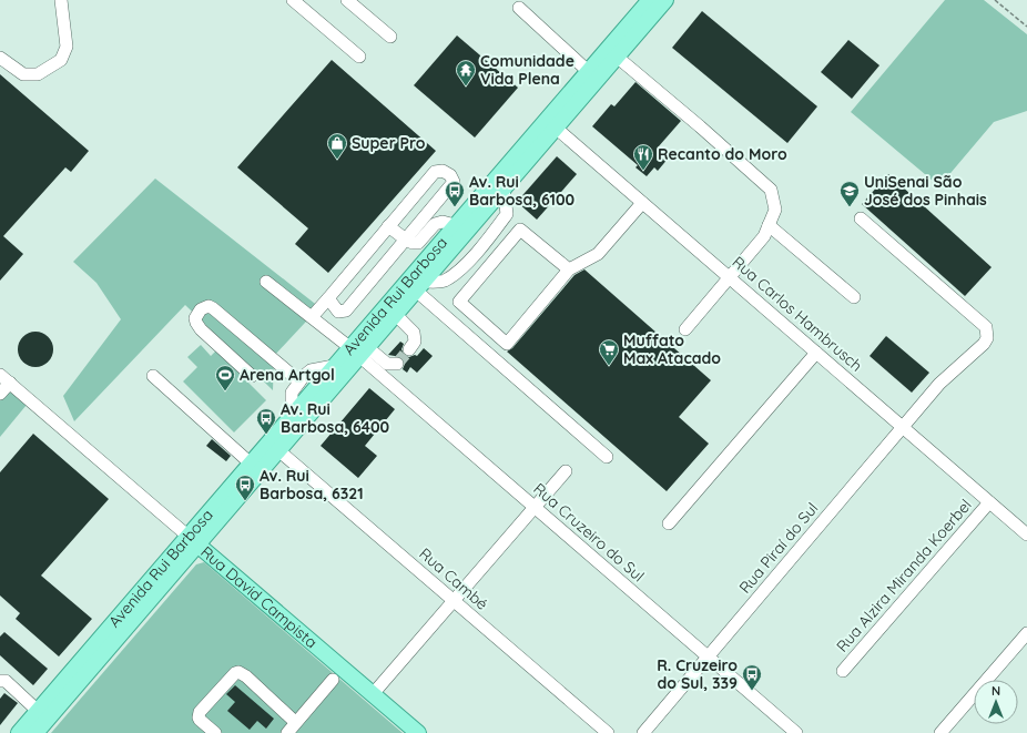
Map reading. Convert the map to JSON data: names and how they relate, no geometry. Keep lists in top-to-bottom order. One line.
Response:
{"streets":{"main road":["Avenida Rui Barbosa","Rua David Campista"],"street":["Rua Carlos Hambrusch","Rua Cruzeiro do Sul","Rua Piraí do Sul","Rua Alzira Miranda Koerbel","Rua Cambé"]},"crossings":[["Avenida Rui Barbosa","Rua Carlos Hambrusch"],["Avenida Rui Barbosa","Rua Cruzeiro do Sul"],["Avenida Rui Barbosa","Rua Cambé"],["Avenida Rui Barbosa","Rua David Campista"],["Rua Carlos Hambrusch","Rua Piraí do Sul"],["Rua Carlos Hambrusch","Rua Alzira Miranda Koerbel"],["Rua Cruzeiro do Sul","Rua Piraí do Sul"]],"places":{"temple":["Comunidade Vida Plena"],"shop":["Super Pro"],"restaurant":["Recanto do Moro"],"bus stop":["Av. Rui Barbosa, 6100","Av. Rui Barbosa, 6400","Av. Rui Barbosa, 6321","R. Cruzeiro do Sul, 339"],"school or university":["UniSenai São José dos Pinhais"],"supermarket":["Muffato Max Atacado"],"sports":["Arena Artgol"]},"north":"top"}
